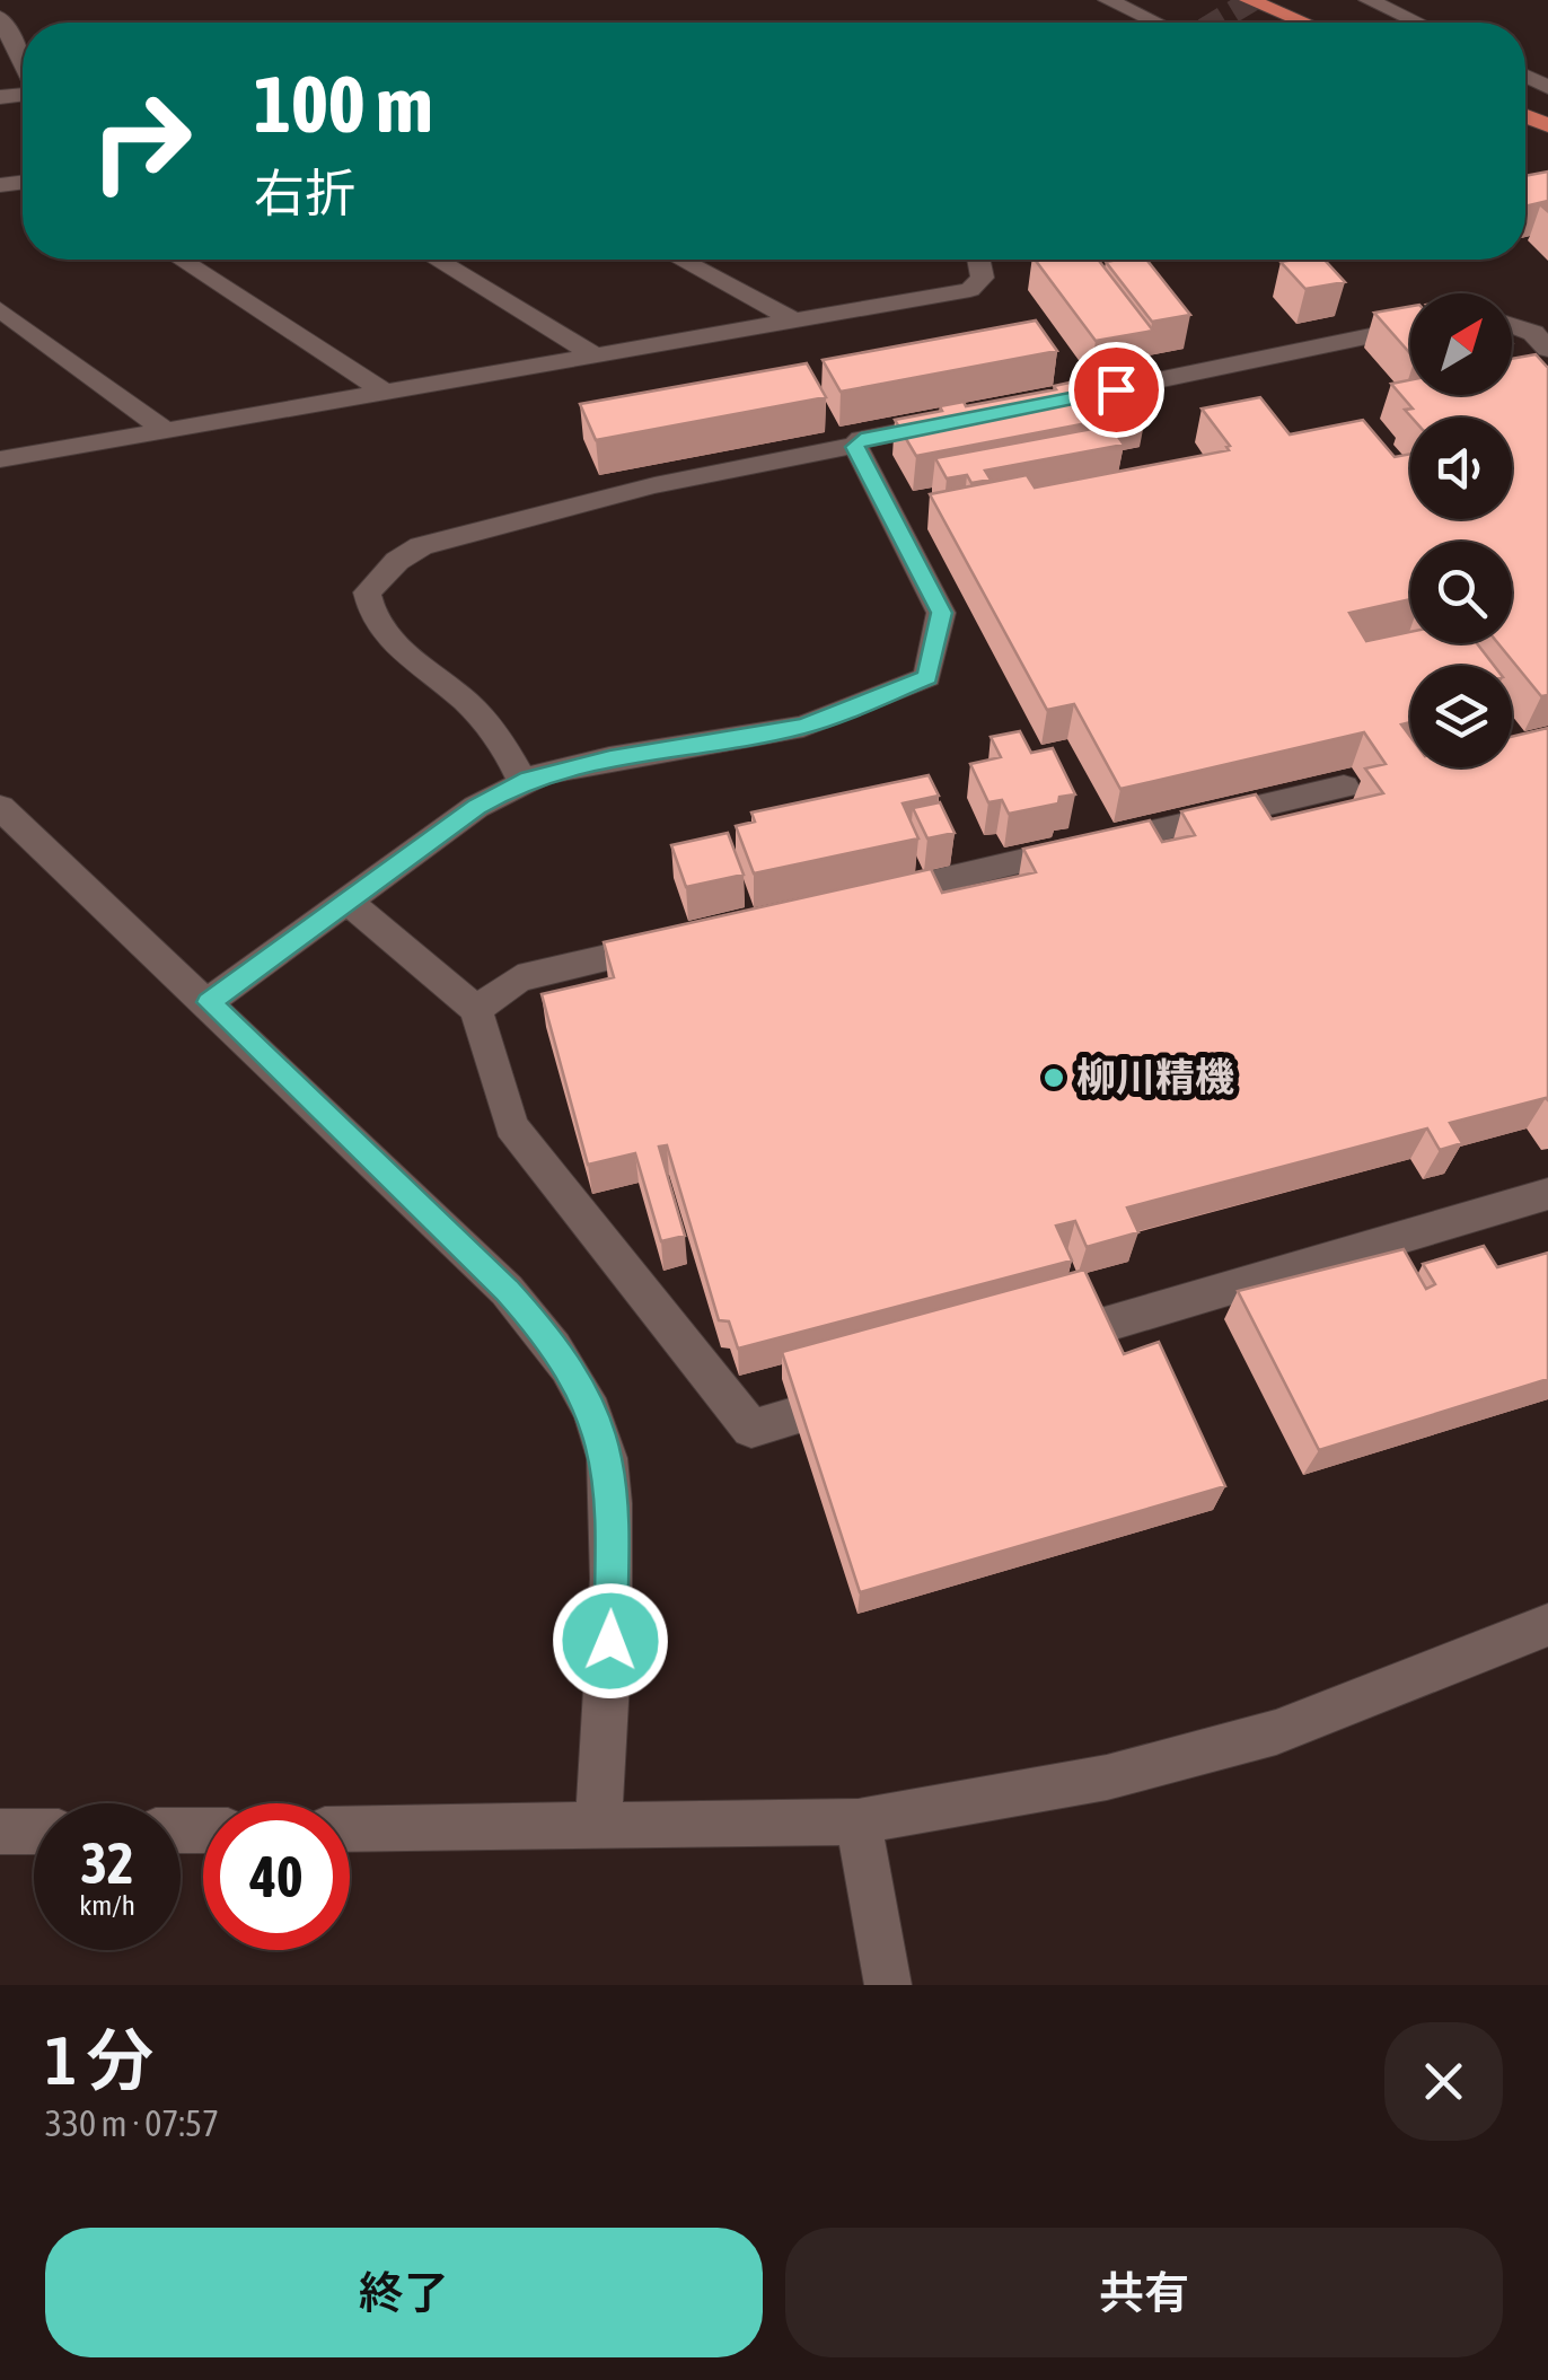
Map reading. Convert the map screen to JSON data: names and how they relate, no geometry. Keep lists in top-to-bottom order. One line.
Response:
{"places":["柳川精機"],"north":"top right","page":{"turn":["100 m","右折"],"speed":"32 km/h","limit":"40","heading":["1 分","330 m · 07:57"],"buttons":["終了","共有"]}}
